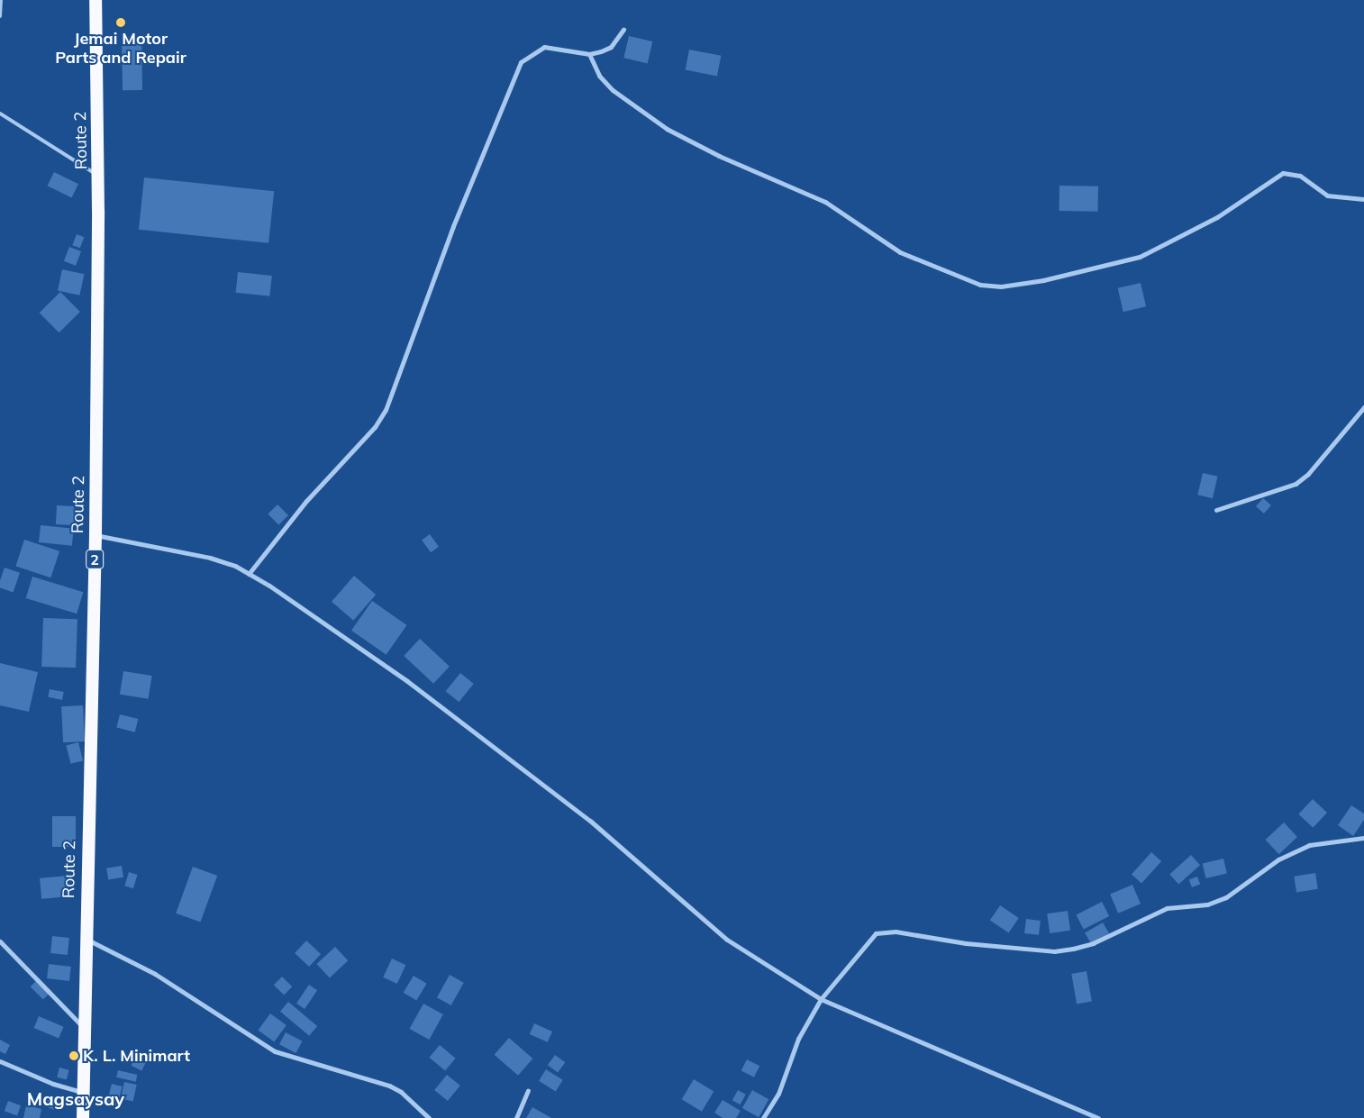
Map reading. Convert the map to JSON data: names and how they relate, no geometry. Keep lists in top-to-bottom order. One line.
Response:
{"streets":{"highway":["Route 2","2"]},"districts":["Magsaysay"],"places":["Jemai Motor Parts and Repair","K. L. Minimart"]}
